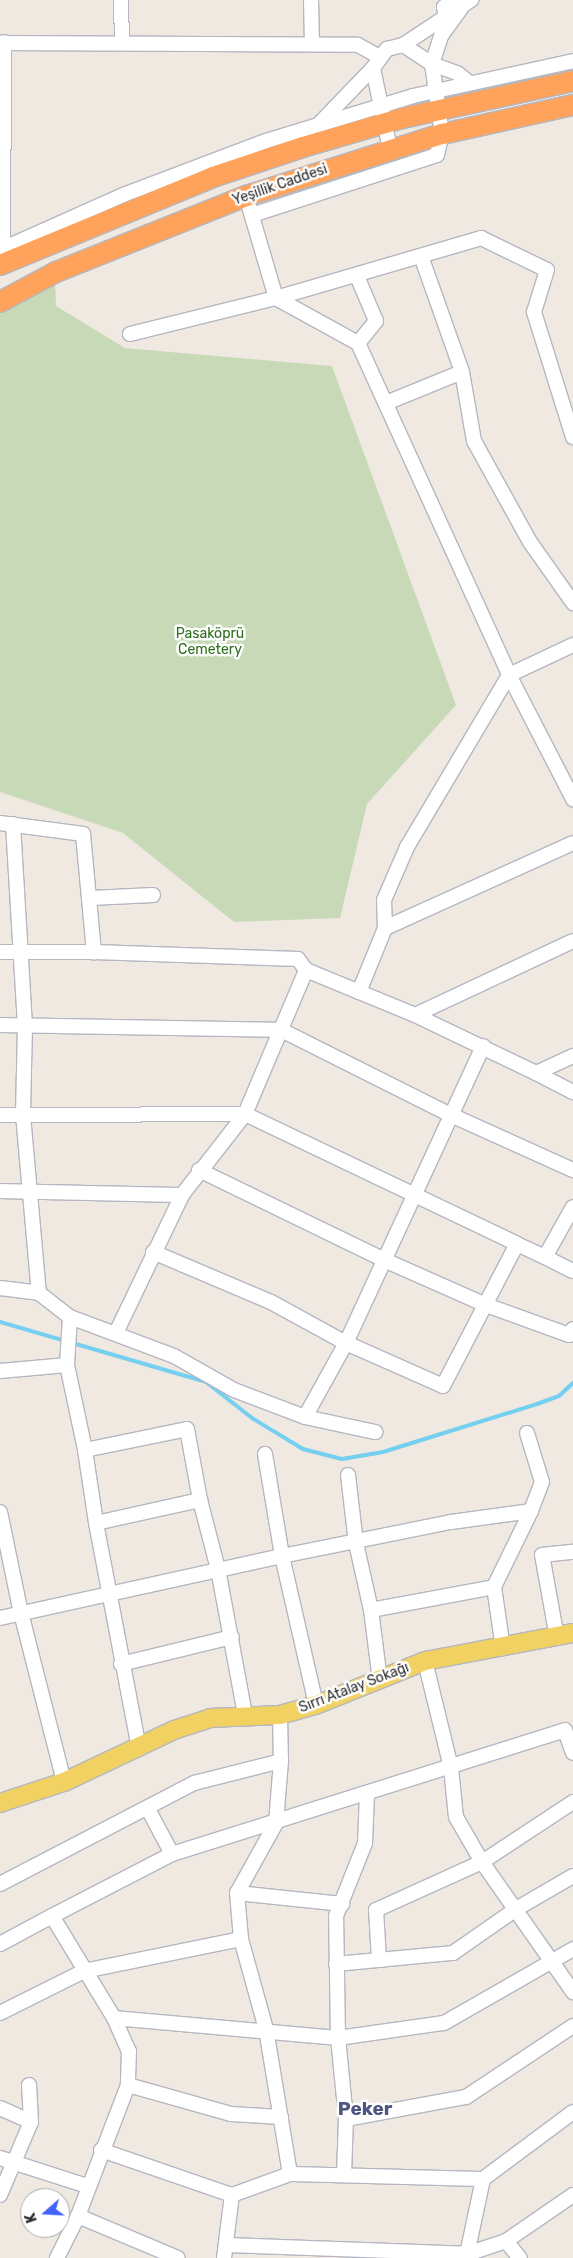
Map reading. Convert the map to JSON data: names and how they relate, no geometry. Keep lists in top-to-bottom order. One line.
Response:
{"streets":{"highway":["Yeşillik Caddesi"],"main road":["Sırrı Atalay Sokağı"]},"districts":["Peker"],"parks":["Pasaköprü Cemetery"],"north":"left"}
